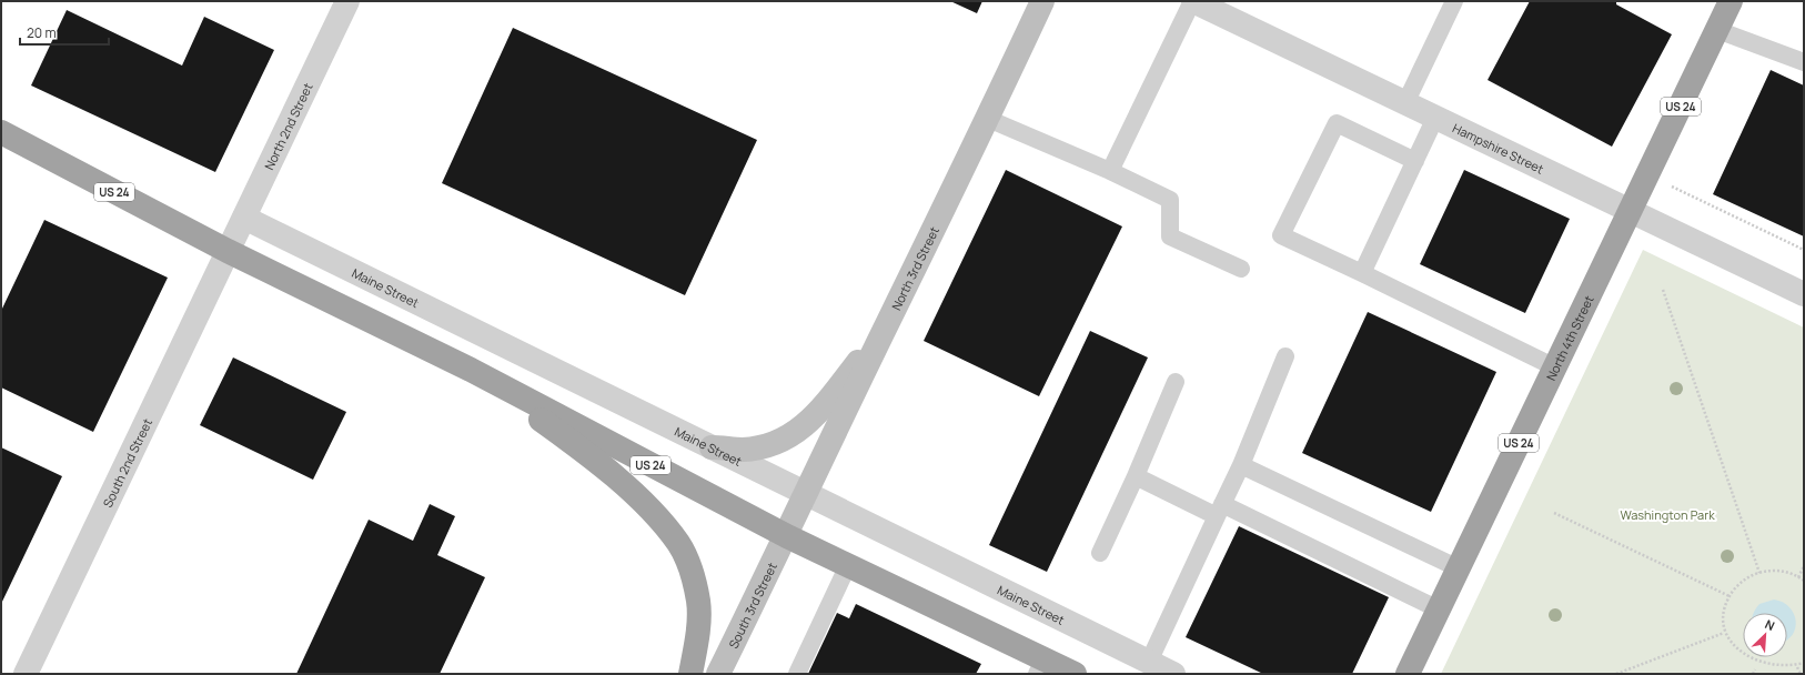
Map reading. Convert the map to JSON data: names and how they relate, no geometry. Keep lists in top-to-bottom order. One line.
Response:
{"streets":{"highway":["US 24","North 4th Street"],"main road":["North 3rd Street","South 3rd Street"],"street":["North 2nd Street","Hampshire Street","Maine Street","South 2nd Street"]},"crossings":[["US 24","North 2nd Street"],["US 24","North 3rd Street"],["US 24","South 2nd Street"],["US 24","South 3rd Street"],["North 2nd Street","Maine Street"],["North 2nd Street","South 2nd Street"],["Hampshire Street","North 4th Street"],["North 3rd Street","Maine Street"],["North 3rd Street","South 3rd Street"]],"parks":["Washington Park"],"scale_bar":"20 m","north":"top right"}
